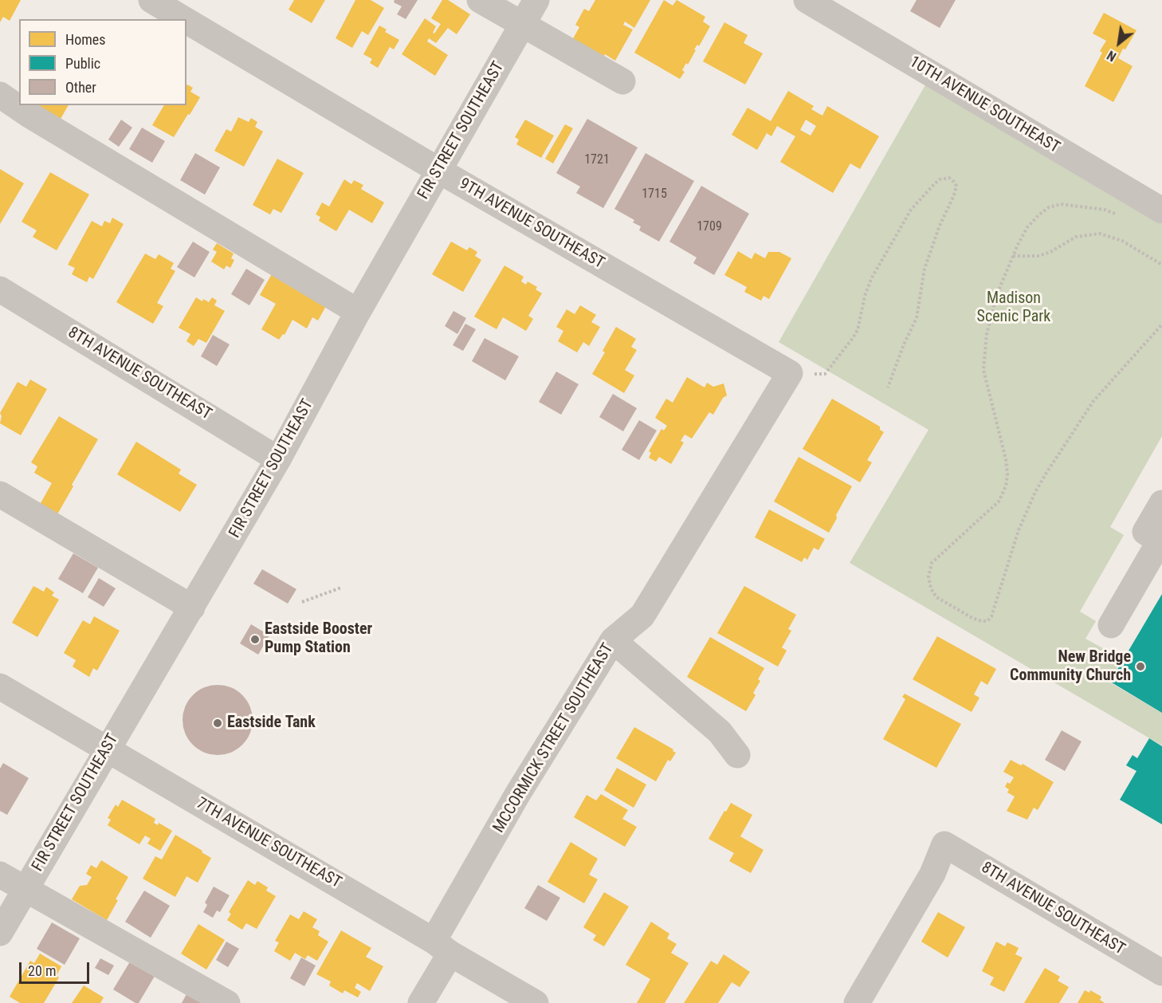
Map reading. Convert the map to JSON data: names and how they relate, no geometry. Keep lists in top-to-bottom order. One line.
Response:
{"streets":{"street":["10TH AVENUE SOUTHEAST","FIR STREET SOUTHEAST","9TH AVENUE SOUTHEAST","8TH AVENUE SOUTHEAST","MCCORMICK STREET SOUTHEAST","7TH AVENUE SOUTHEAST"]},"crossings":[["FIR STREET SOUTHEAST","9TH AVENUE SOUTHEAST"],["FIR STREET SOUTHEAST","8TH AVENUE SOUTHEAST"],["FIR STREET SOUTHEAST","7TH AVENUE SOUTHEAST"],["9TH AVENUE SOUTHEAST","MCCORMICK STREET SOUTHEAST"],["MCCORMICK STREET SOUTHEAST","7TH AVENUE SOUTHEAST"]],"parks":["Madison Scenic Park"],"places":["Eastside Booster Pump Station","New Bridge Community Church","Eastside Tank"],"house_numbers":["1721","1715","1709"],"legend":["Homes","Public","Other"],"scale_bar":"20 m","north":"bottom left"}
